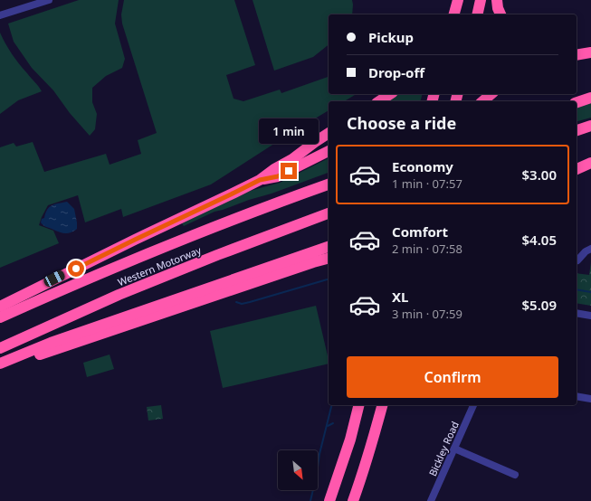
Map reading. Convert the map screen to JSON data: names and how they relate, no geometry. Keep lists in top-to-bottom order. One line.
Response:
{"streets":{"highway":["Western Motorway"],"street":["Bickley Road"]},"north":"bottom right","page":{"banner":["Pickup","Drop-off"],"heading":"Choose a ride","bubble":"1 min","list":[{"name":"Economy","note":"1 min · 07:57","value":"$3.00"},{"name":"Comfort","note":"2 min · 07:58","value":"$4.05"},{"name":"XL","note":"3 min · 07:59","value":"$5.09"}],"buttons":"Confirm"}}
